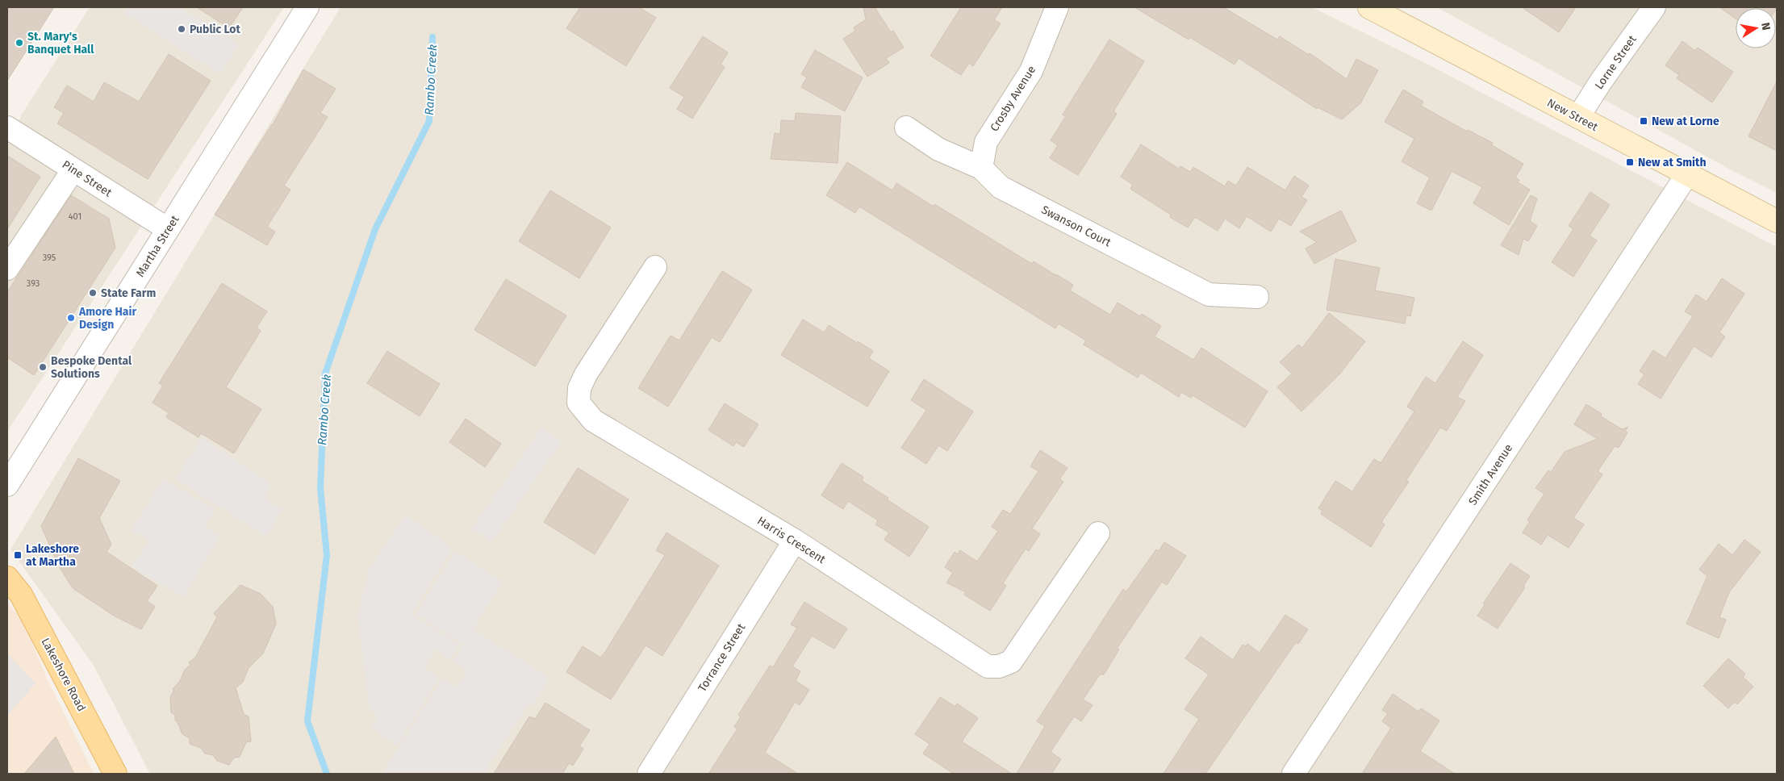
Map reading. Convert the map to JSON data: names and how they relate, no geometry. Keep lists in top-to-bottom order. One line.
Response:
{"streets":{"main road":["New Street","Lakeshore Road"],"street":["Lorne Street","Crosby Avenue","Pine Street","Swanson Court","Martha Street","Smith Avenue","Harris Crescent","Torrance Street"]},"crossings":[["Lorne Street","New Street"],["Crosby Avenue","Swanson Court"],["New Street","Smith Avenue"],["Pine Street","Martha Street"],["Harris Crescent","Torrance Street"]],"water":["Rambo Creek"],"places":{"other":["Public Lot","St. Mary's Banquet Hall","State Farm","Amore Hair Design","Bespoke Dental Solutions"],"transit":["New at Lorne","New at Smith","Lakeshore at Martha"]},"house_numbers":["401","395","393"],"north":"right"}
